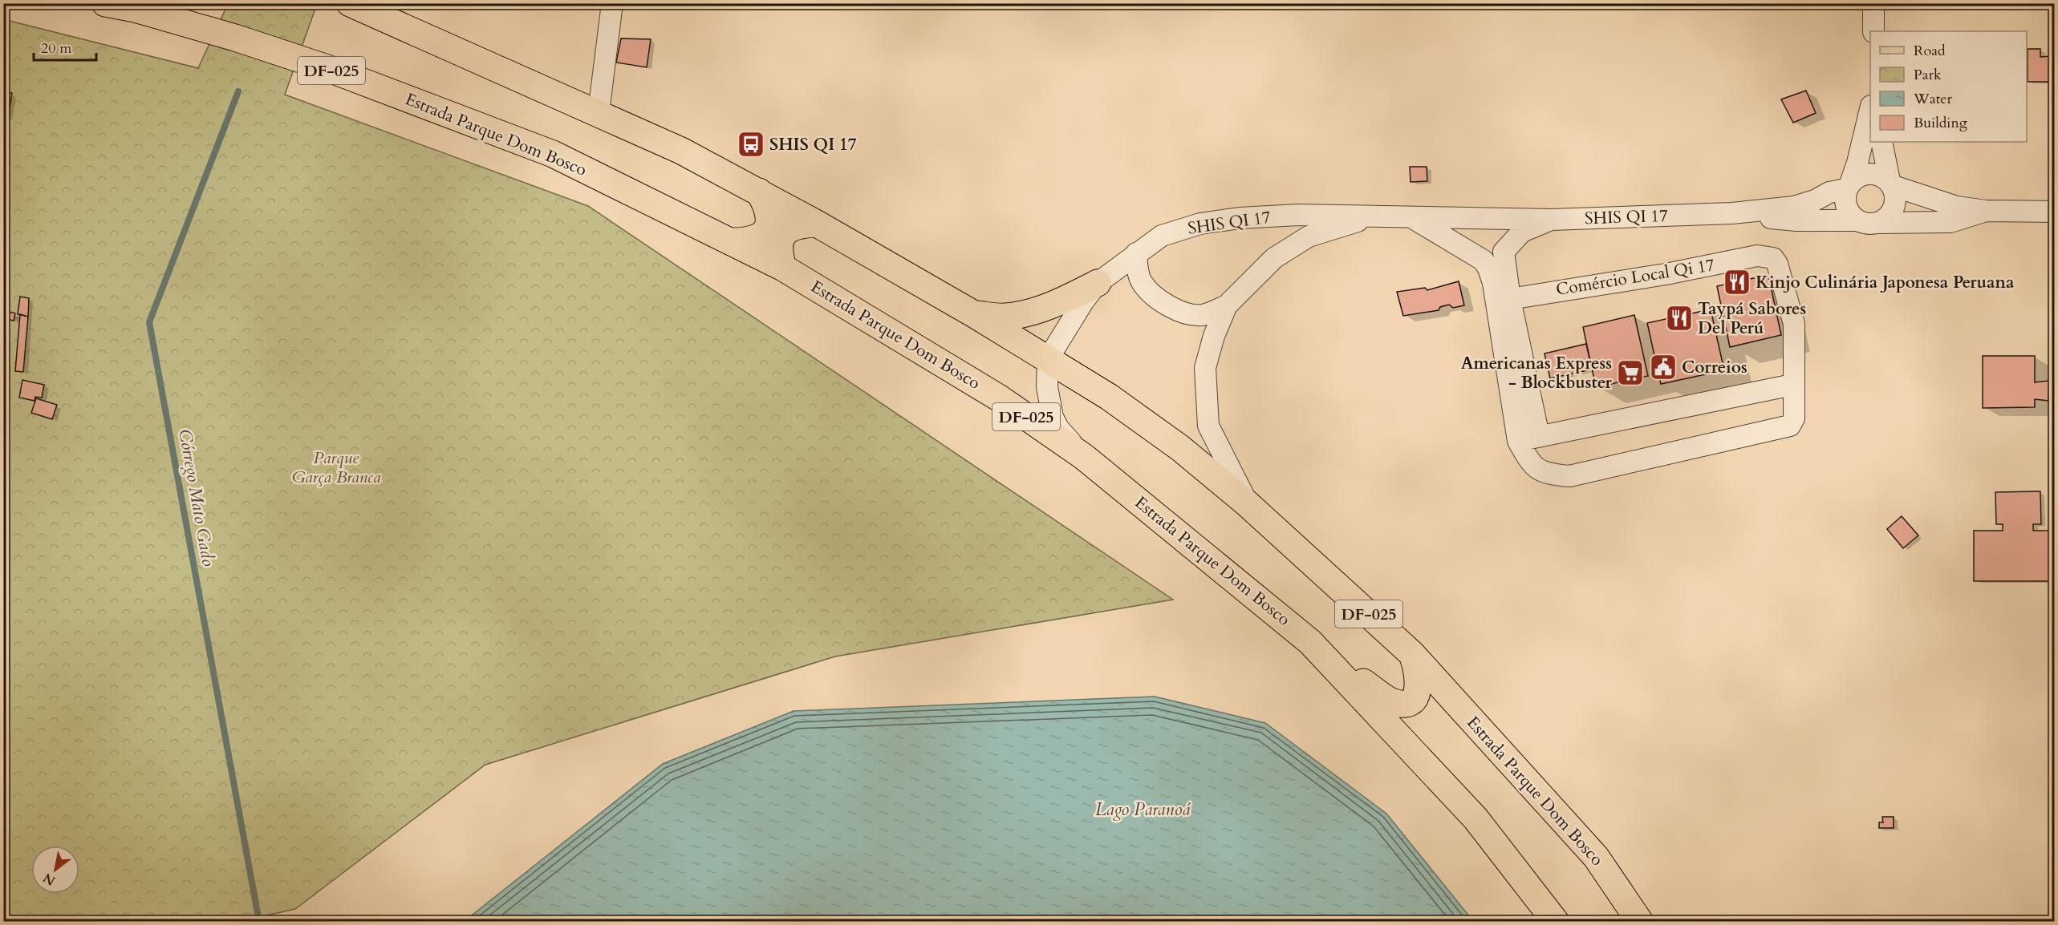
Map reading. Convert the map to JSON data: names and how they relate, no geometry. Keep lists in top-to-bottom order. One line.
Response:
{"streets":{"main road":["DF-025","Estrada Parque Dom Bosco"],"street":["SHIS QI 17","Comércio Local Qi 17"]},"crossings":[["Estrada Parque Dom Bosco","SHIS QI 17"]],"water":["Córrego Mato Gado","Lago Paranoá"],"parks":["Parque Garça Branca"],"places":{"bus stop":["SHIS QI 17"],"restaurant":["Kinjo Culinária Japonesa Peruana","Taypá Sabores Del Perú"],"public building":["Correios"],"supermarket":["Americanas Express - Blockbuster"]},"legend":["Road","Park","Water","Building"],"scale_bar":"20 m","north":"bottom left"}
